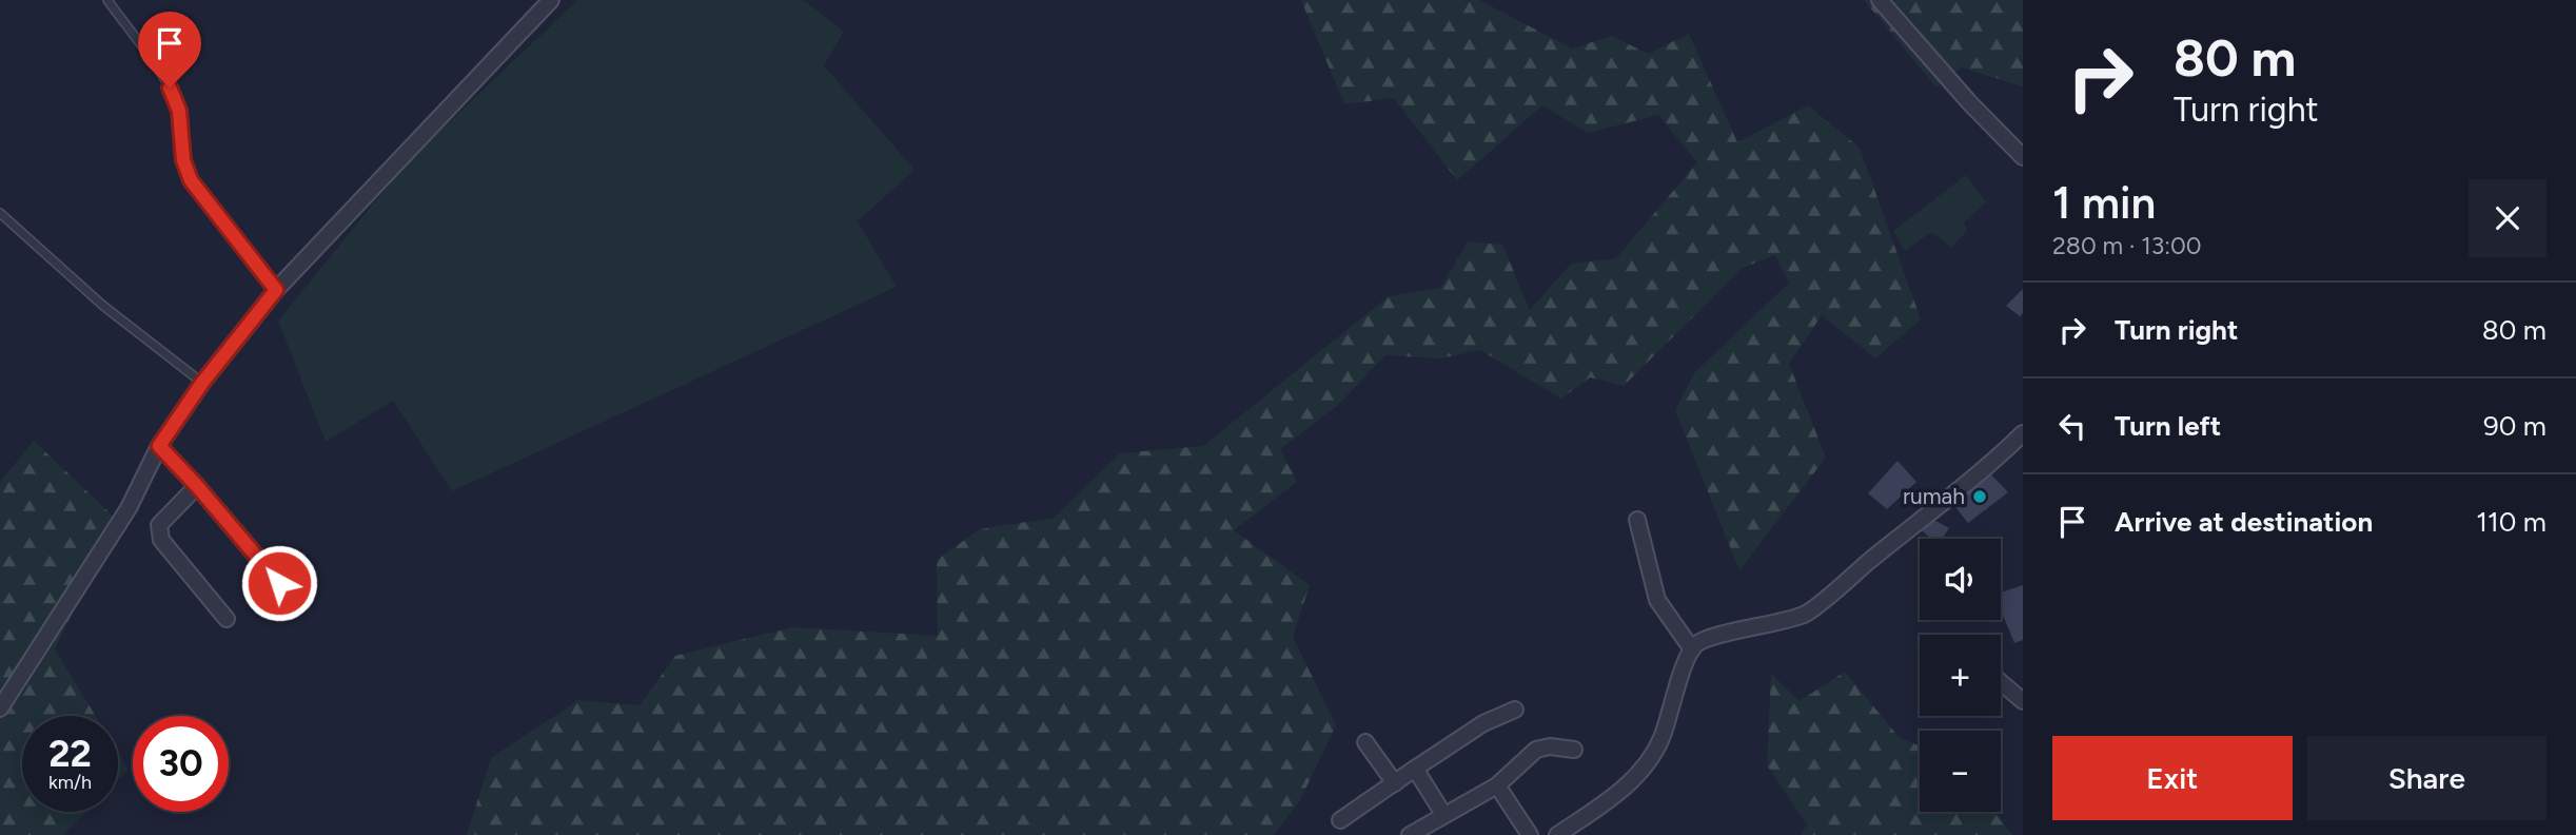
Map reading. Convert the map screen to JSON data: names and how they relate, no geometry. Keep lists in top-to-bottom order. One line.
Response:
{"places":["rumah"],"page":{"turn":["80 m","Turn right"],"heading":["1 min","280 m · 13:00"],"list":[{"name":"Turn right","value":"80 m"},{"name":"Turn left","value":"90 m"},{"name":"Arrive at destination","value":"110 m"}],"map_buttons":["+","−"],"speed":"22 km/h","limit":"30","buttons":["Exit","Share"]}}
